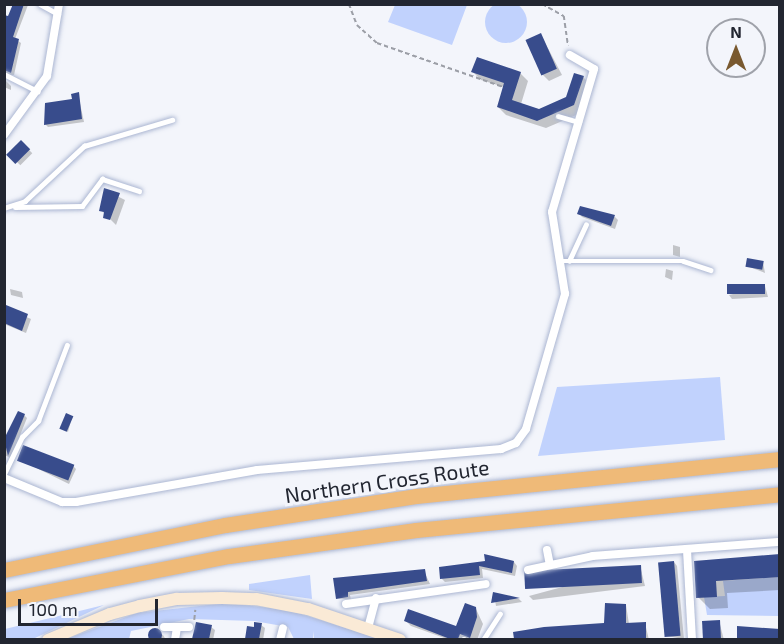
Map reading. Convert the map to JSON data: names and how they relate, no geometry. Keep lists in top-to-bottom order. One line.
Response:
{"streets":{"highway":["Northern Cross Route"]},"scale_bar":"100 m","north":"top"}
